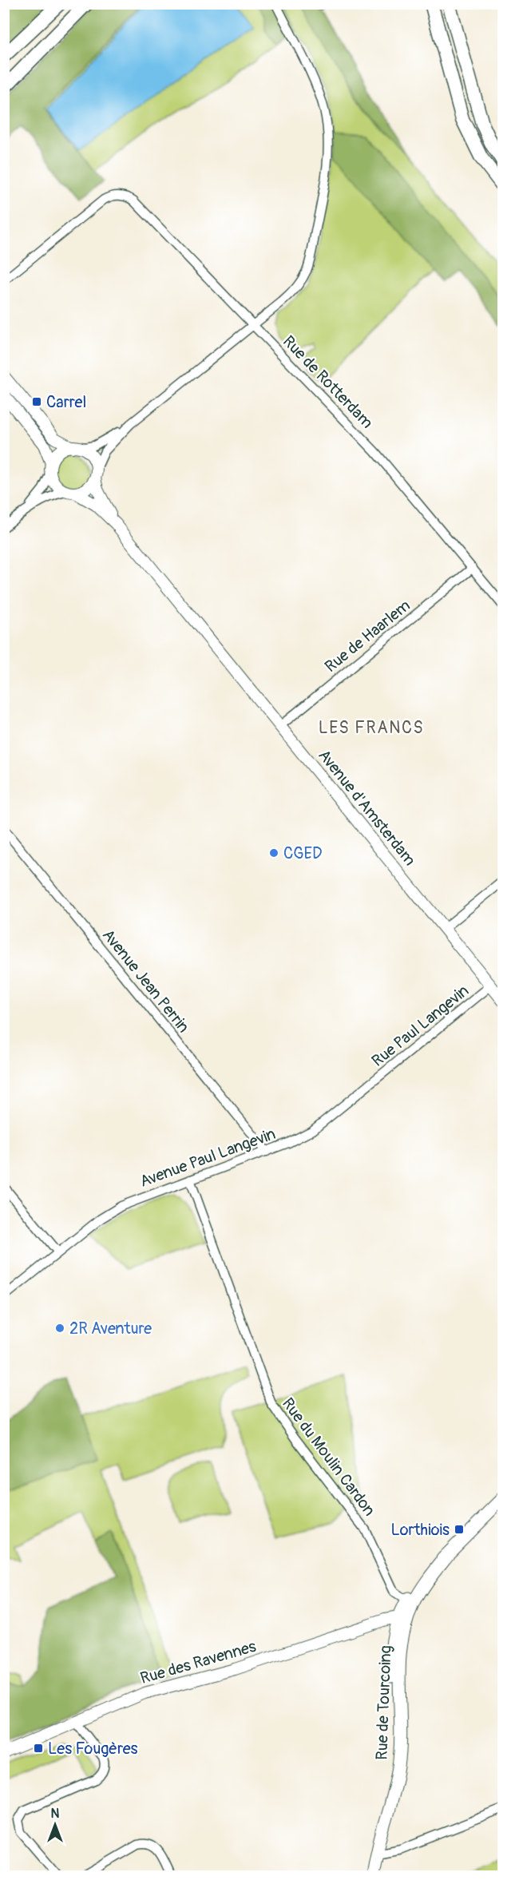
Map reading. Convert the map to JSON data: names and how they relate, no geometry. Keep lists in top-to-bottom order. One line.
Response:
{"streets":{"main road":["Rue de Tourcoing"],"street":["Rue de Rotterdam","Rue de Haarlem","Avenue d'Amsterdam","Avenue Jean Perrin","Rue Paul Langevin","Avenue Paul Langevin","Rue du Moulin Cardon","Rue des Ravennes"]},"crossings":[["Rue de Rotterdam","Rue de Haarlem"],["Rue de Haarlem","Avenue d'Amsterdam"],["Avenue d'Amsterdam","Rue Paul Langevin"],["Avenue Jean Perrin","Avenue Paul Langevin"],["Rue Paul Langevin","Avenue Paul Langevin"],["Avenue Paul Langevin","Rue du Moulin Cardon"],["Rue du Moulin Cardon","Rue de Tourcoing"],["Rue des Ravennes","Rue de Tourcoing"]],"districts":["LES FRANCS"],"places":{"transit":["Carrel","Lorthiois","Les Fougères"],"other":["CGED","2R Aventure"]},"north":"top"}
